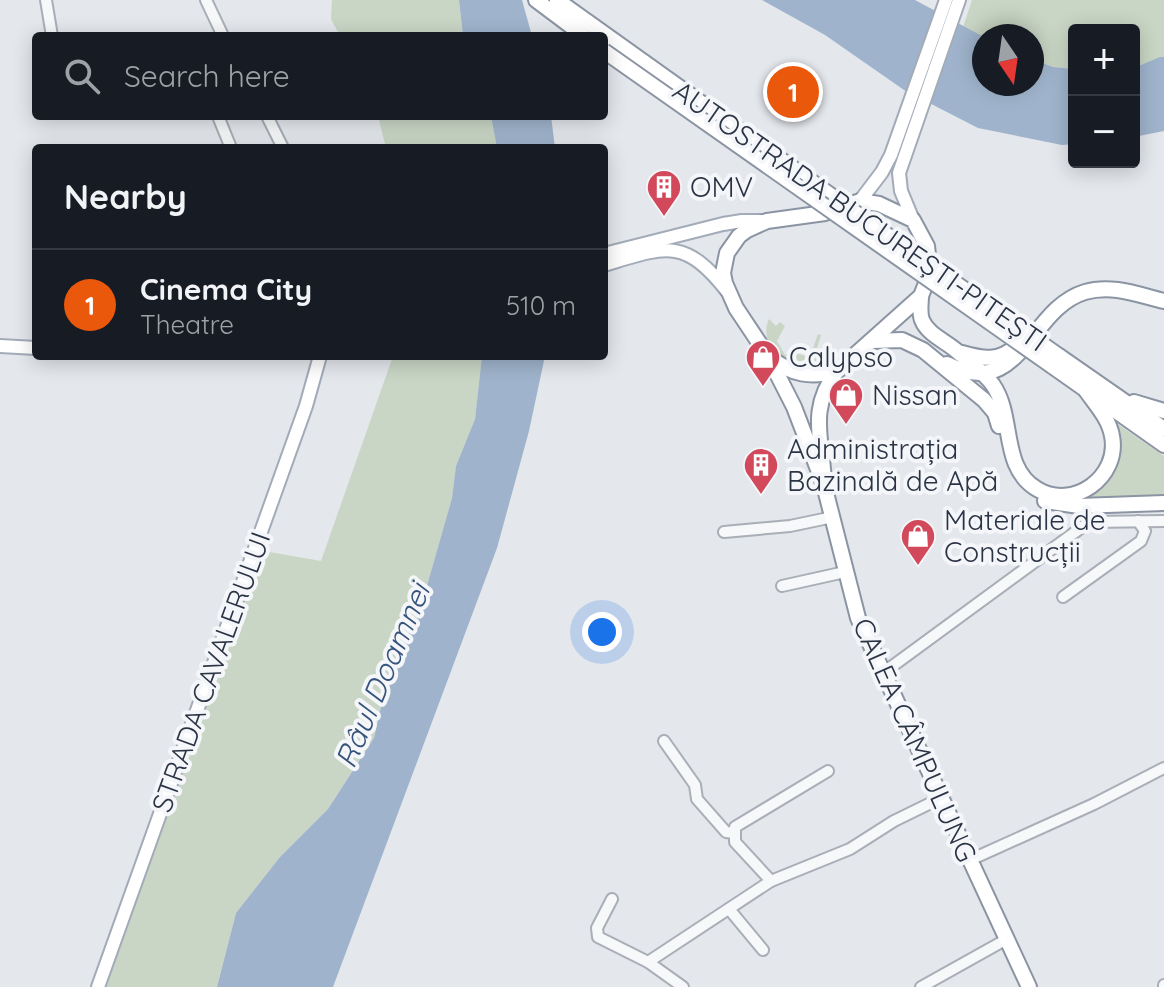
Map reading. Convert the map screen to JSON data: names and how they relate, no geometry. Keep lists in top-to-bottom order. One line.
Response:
{"streets":{"highway":["AUTOSTRADA BUCUREȘTI-PITEȘTI","CALEA CÂMPULUNG"],"main road":["STRADA CAVALERULUI"]},"water":["Râul Doamnei"],"places":{"building":["OMV","Administrația Bazinală de Apă"],"shop":["Calypso","Nissan","Materiale de Construcții"]},"north":"bottom","page":{"map_buttons":["+","−"],"search":"Search here","pins":"1","heading":"Nearby","list":[{"mark":"1","name":"Cinema City","note":"Theatre","value":"510 m"}]}}
